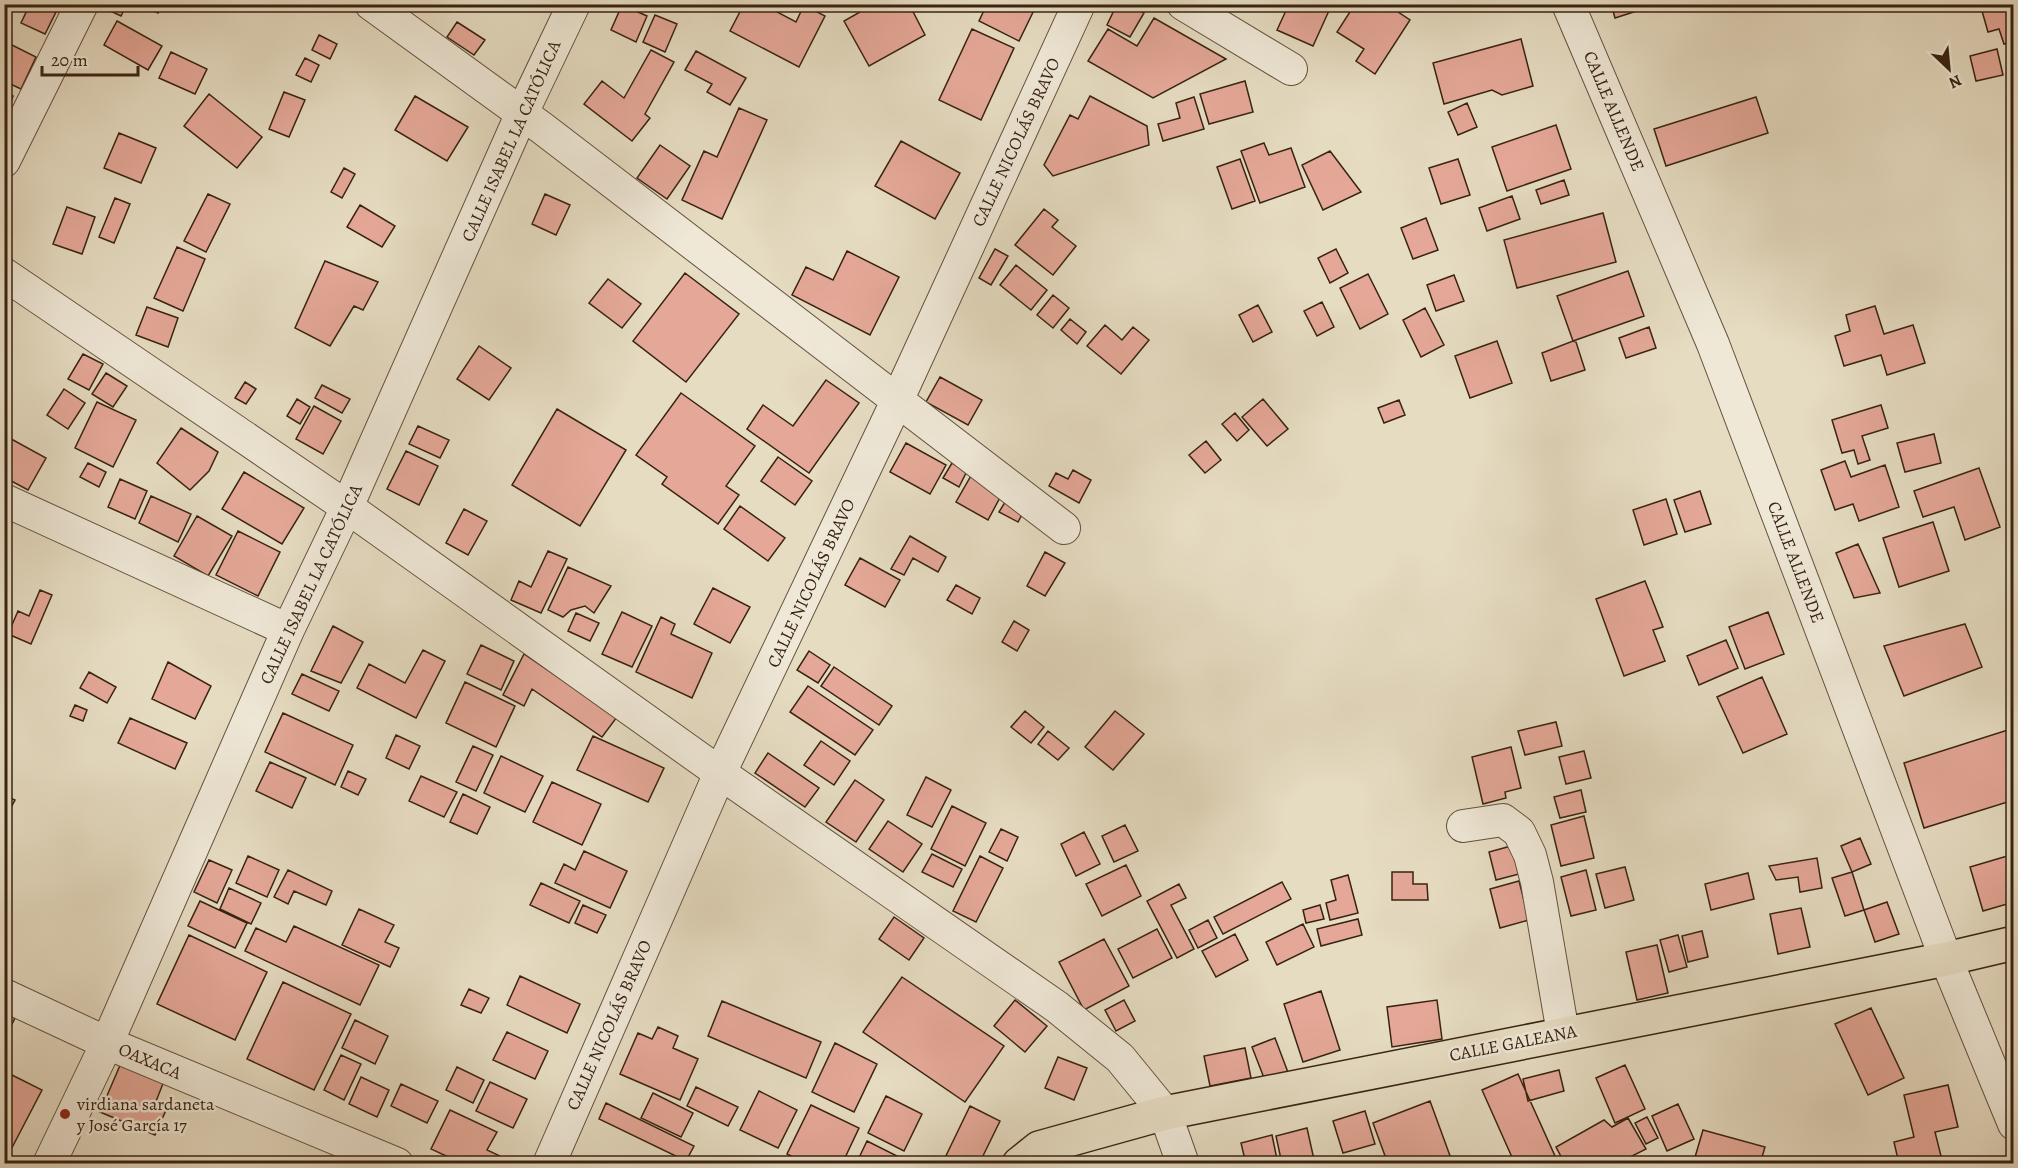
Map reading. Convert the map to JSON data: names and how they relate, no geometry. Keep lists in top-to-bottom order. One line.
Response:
{"streets":{"main road":["CALLE GALEANA"],"street":["CALLE ALLENDE","CALLE ISABEL LA CATÓLICA","CALLE NICOLÁS BRAVO","OAXACA"]},"crossings":[["CALLE ALLENDE","CALLE GALEANA"],["CALLE ISABEL LA CATÓLICA","OAXACA"]],"places":["virdiana sardaneta y José García 17"],"scale_bar":"20 m","north":"bottom right"}
